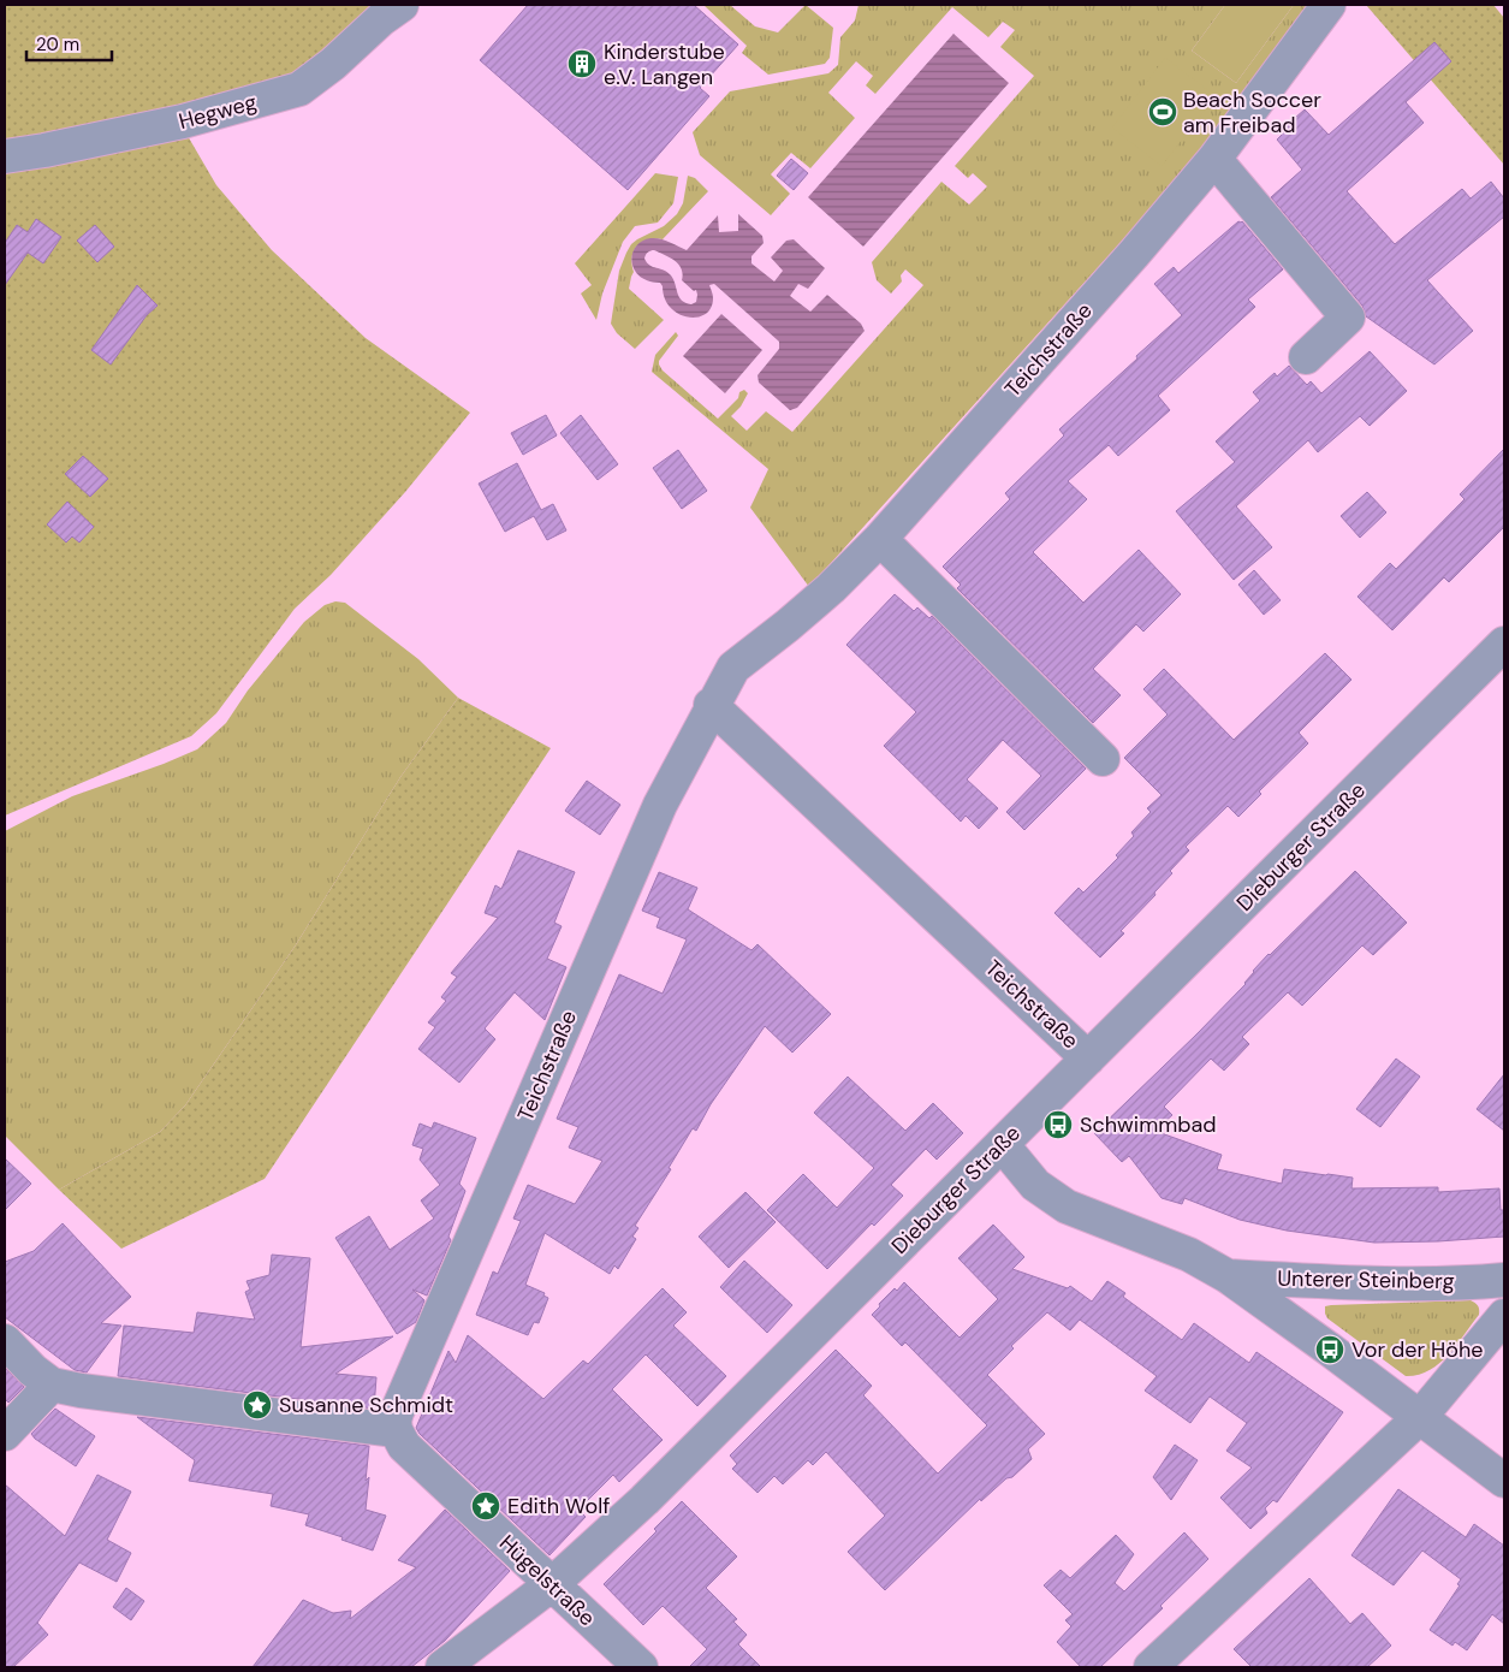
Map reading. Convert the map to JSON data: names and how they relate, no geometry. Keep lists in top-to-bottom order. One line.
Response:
{"streets":{"street":["Hegweg","Teichstraße","Dieburger Straße","Unterer Steinberg","Hügelstraße"]},"crossings":[["Teichstraße","Dieburger Straße"],["Teichstraße","Hügelstraße"],["Dieburger Straße","Hügelstraße"]],"places":{"building":["Kinderstube e.V. Langen"],"sports":["Beach Soccer am Freibad"],"bus stop":["Schwimmbad","Vor der Höhe"],"place":["Susanne Schmidt","Edith Wolf"]},"scale_bar":"20 m"}
